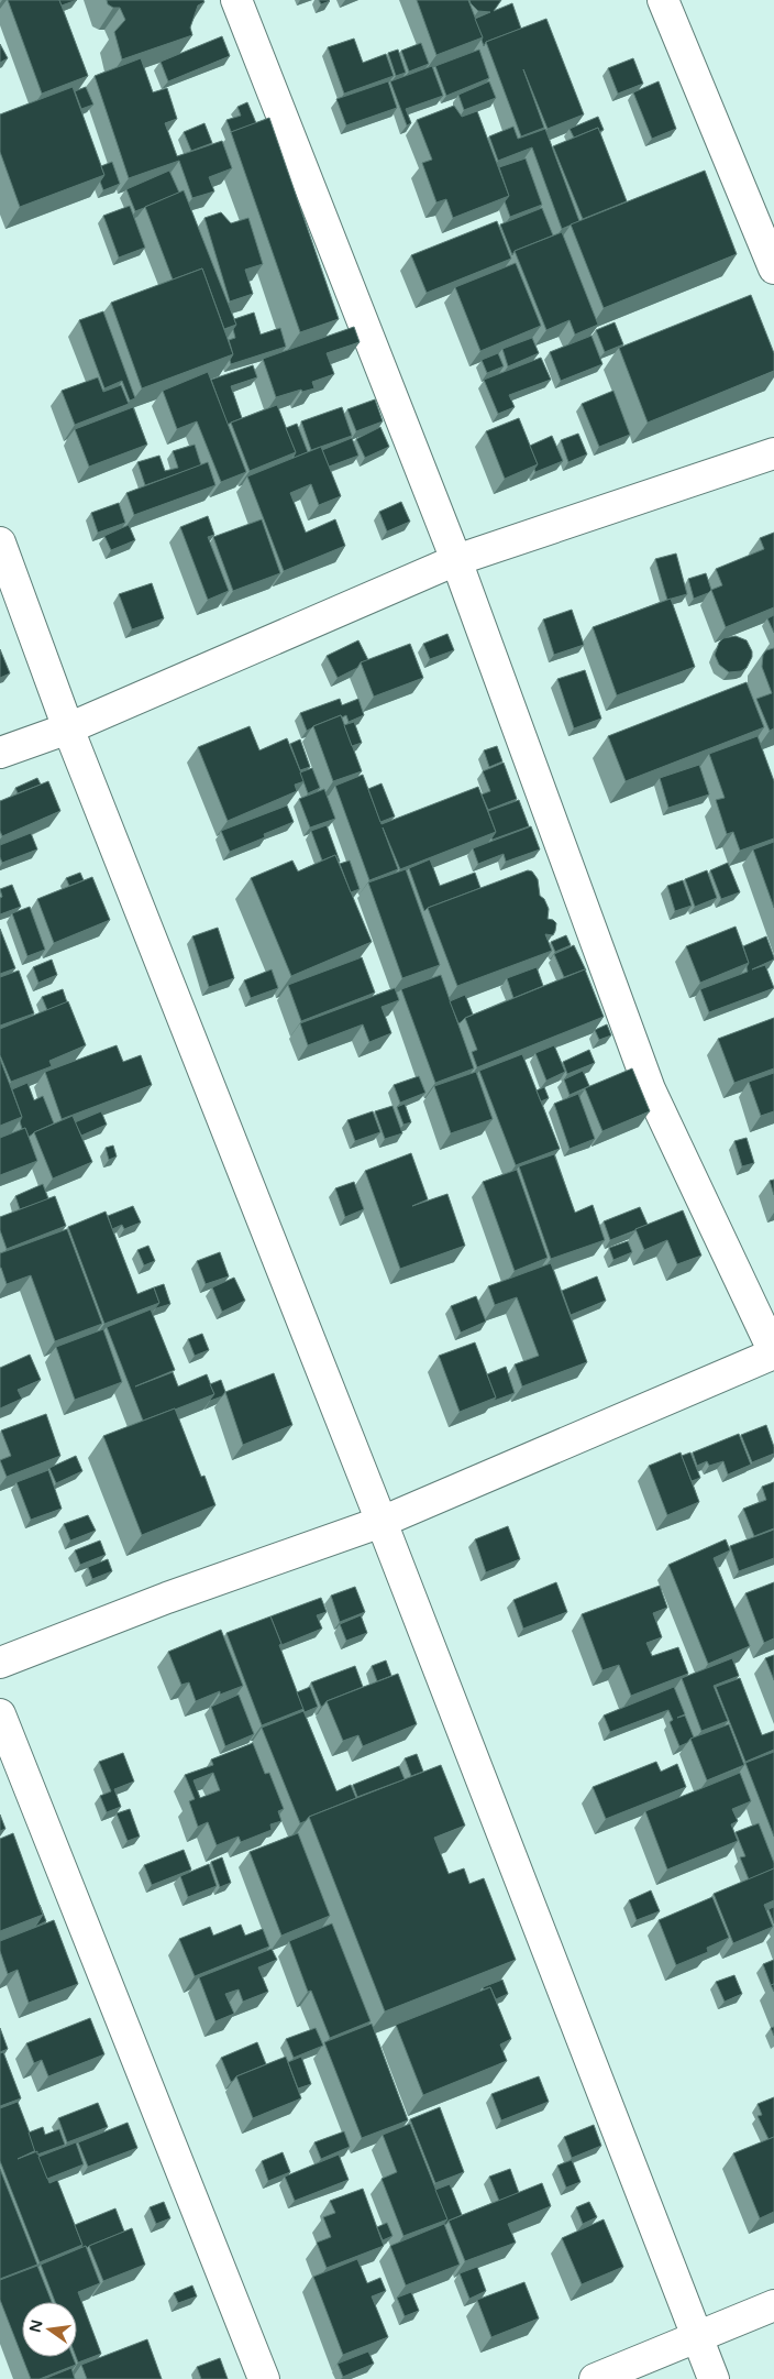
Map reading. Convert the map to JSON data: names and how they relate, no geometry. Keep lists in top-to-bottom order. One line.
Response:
{"north":"left"}
